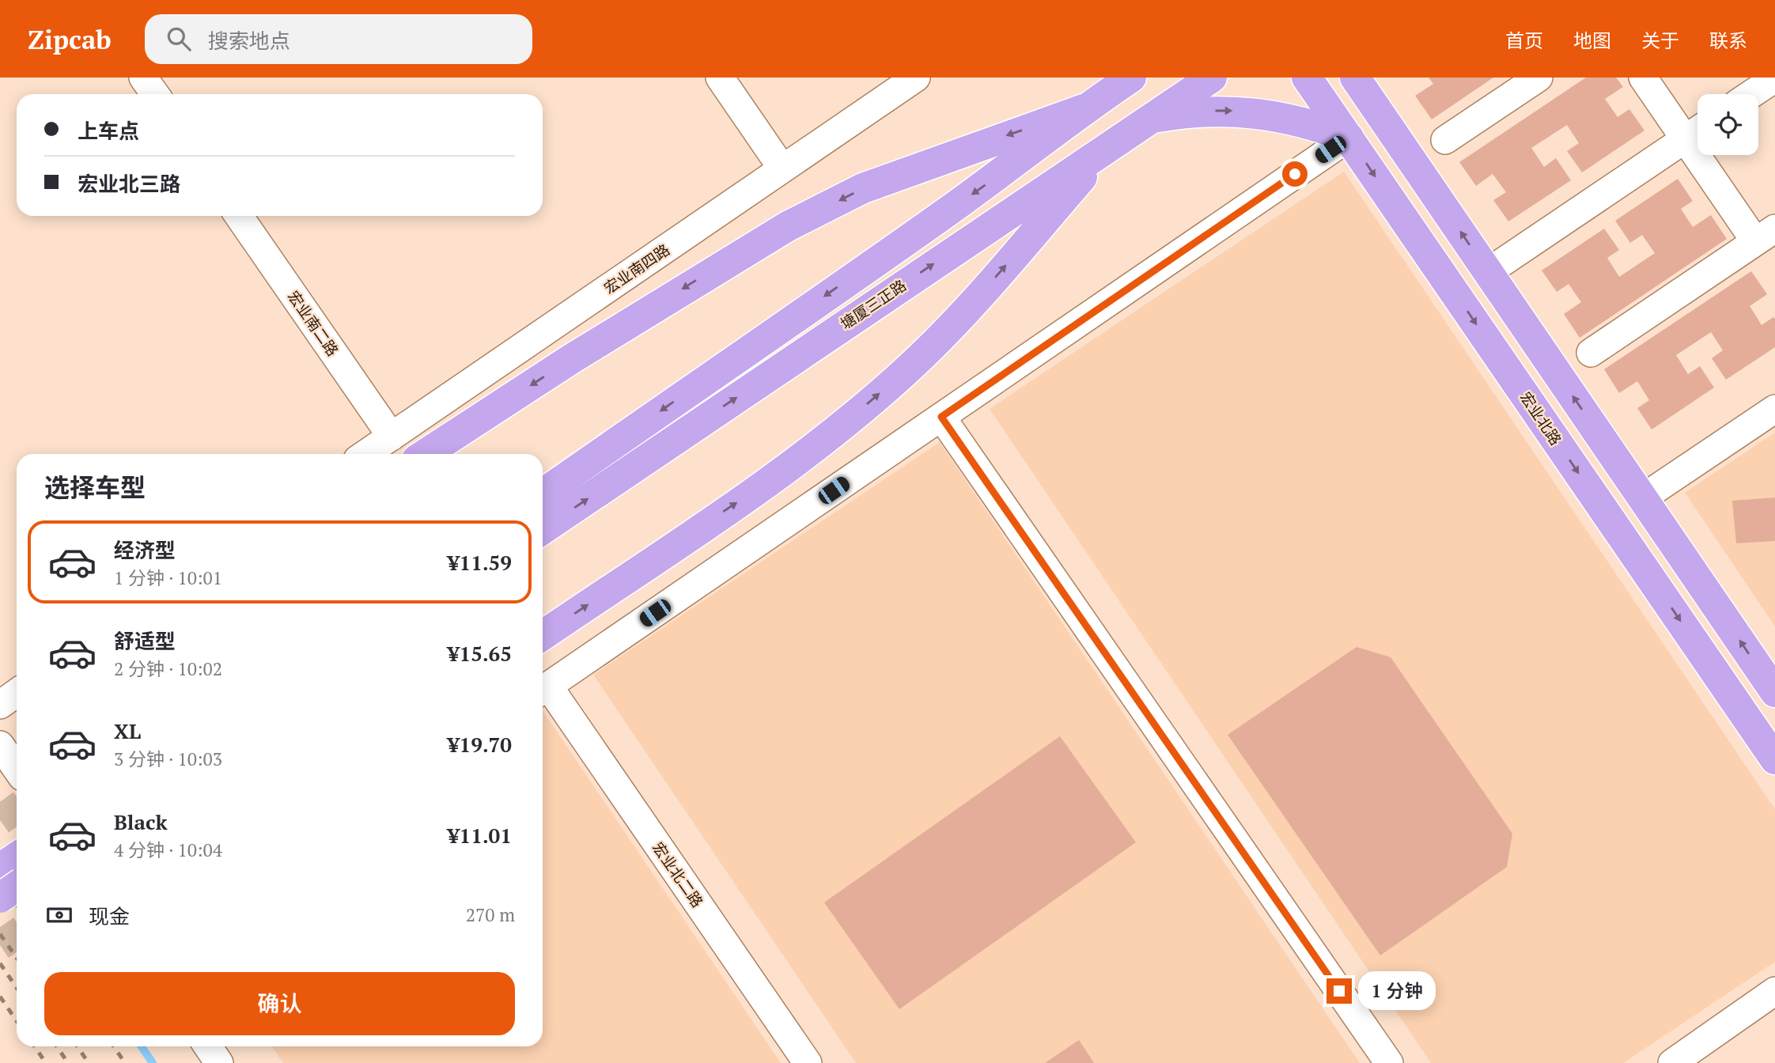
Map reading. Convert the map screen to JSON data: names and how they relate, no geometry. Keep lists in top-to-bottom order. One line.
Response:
{"streets":{"main road":["塘厦三正路","宏业北路"],"street":["宏业南四路","宏业南二路","宏业北二路"]},"crossings":[["宏业南四路","宏业南二路"]],"page":{"header":"Zipcab","search":"搜索地点","nav":["首页","地图","关于","联系"],"banner":["上车点","宏业北三路"],"heading":"选择车型","list":[{"name":"经济型","note":"1 分钟 · 10:01","value":"¥11.59"},{"name":"舒适型","note":"2 分钟 · 10:02","value":"¥15.65"},{"name":"XL","note":"3 分钟 · 10:03","value":"¥19.70"},{"name":"Black","note":"4 分钟 · 10:04","value":"¥11.01"}],"pay":["现金","270 m"],"buttons":"确认","bubble":"1 分钟"}}
